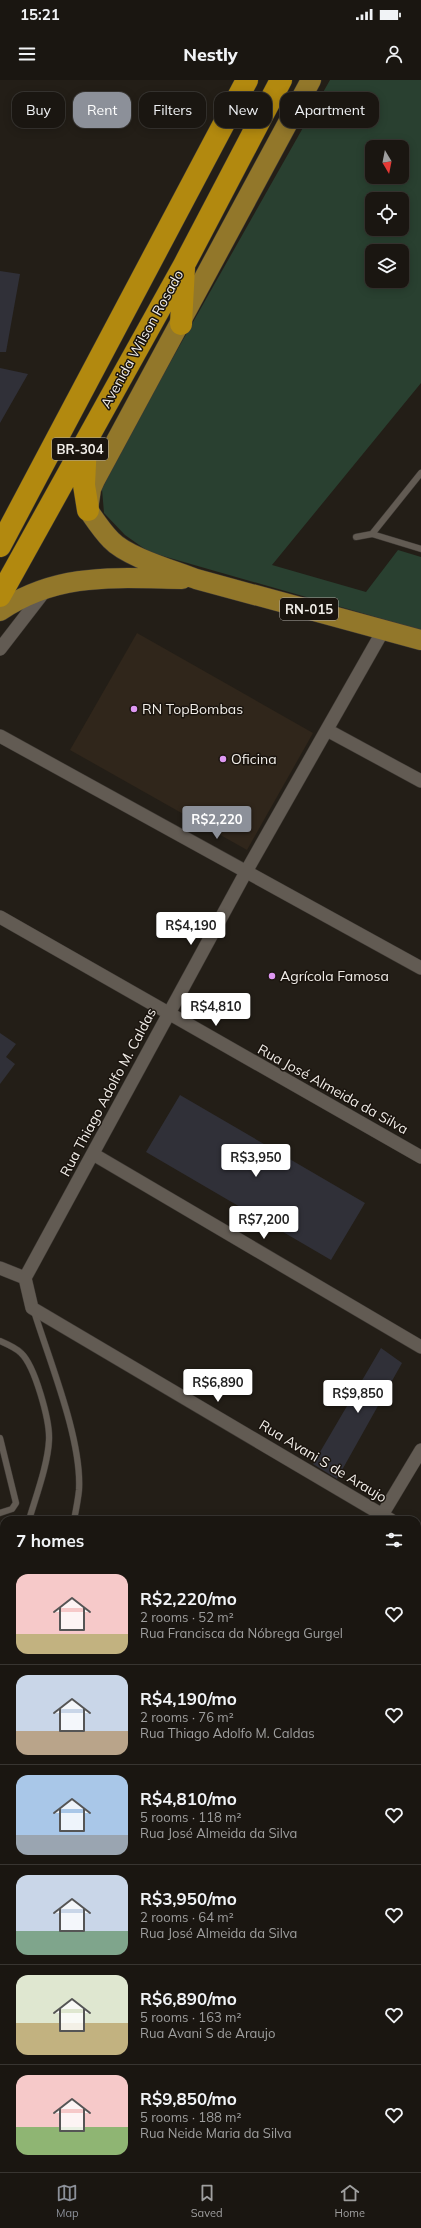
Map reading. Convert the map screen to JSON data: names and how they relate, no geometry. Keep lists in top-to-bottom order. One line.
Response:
{"streets":{"highway":["Avenida Wilson Rosado","BR-304"],"main road":["RN-015"],"street":["Rua José Almeida da Silva","Rua Thiago Adolfo M. Caldas","Rua Avani S de Araujo"]},"crossings":[["RN-015","Rua Thiago Adolfo M. Caldas"],["Rua José Almeida da Silva","Rua Thiago Adolfo M. Caldas"]],"places":["RN TopBombas","Oficina","Agrícola Famosa"],"north":"bottom","page":{"status":"15:21","header":"Nestly","chip":["Buy","Rent","Filters","New","Apartment"],"price":["R$2,220","R$4,190","R$4,810","R$3,950","R$7,200","R$6,890","R$9,850"],"heading":"7 homes","list":[{"name":"R$2,220/mo","note":"2 rooms · 52 m² · Rua Francisca da Nóbrega Gurgel"},{"name":"R$4,190/mo","note":"2 rooms · 76 m² · Rua Thiago Adolfo M. Caldas"},{"name":"R$4,810/mo","note":"5 rooms · 118 m² · Rua José Almeida da Silva"},{"name":"R$3,950/mo","note":"2 rooms · 64 m² · Rua José Almeida da Silva"},{"name":"R$6,890/mo","note":"5 rooms · 163 m² · Rua Avani S de Araujo"},{"name":"R$9,850/mo","note":"5 rooms · 188 m² · Rua Neide Maria da Silva"}],"tabs":["Map","Saved","Home"]}}
